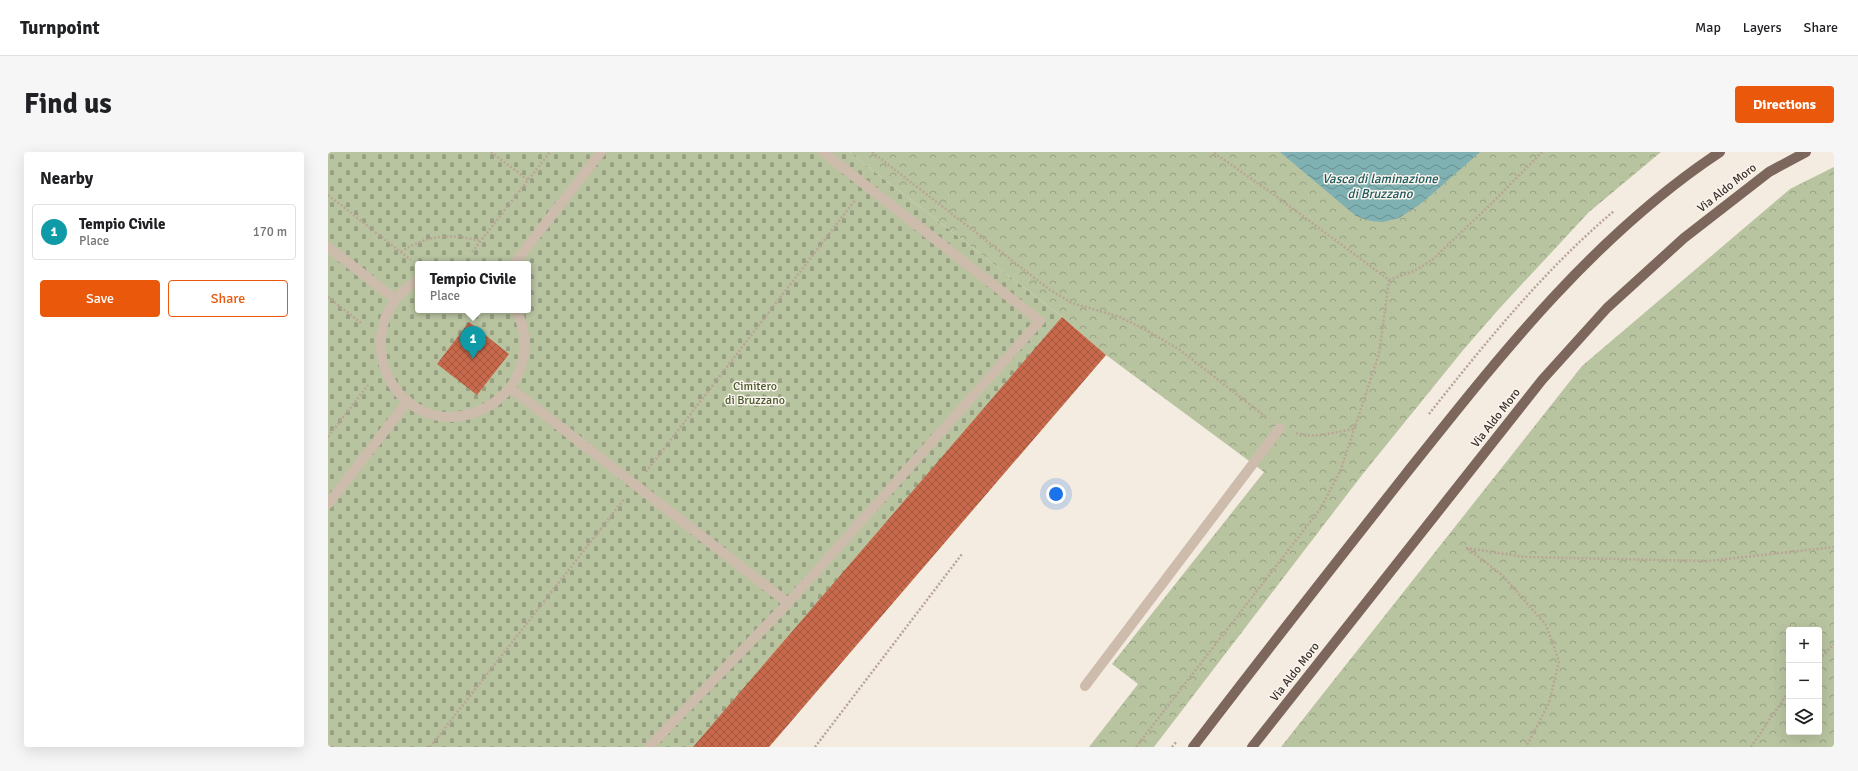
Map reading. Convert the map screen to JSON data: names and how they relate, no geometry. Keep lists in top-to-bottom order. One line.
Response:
{"streets":{"main road":["Via Aldo Moro"]},"water":["Vasca di laminazione di Bruzzano"],"parks":["Cimitero di Bruzzano"],"page":{"header":"Turnpoint","nav":["Map","Layers","Share"],"buttons":["Directions",["Save","Share"]],"title":"Find us","heading":"Nearby","list":[{"mark":"1","name":"Tempio Civile","note":"Place","value":"170 m"}],"popup":["Tempio Civile","Place"],"pins":"1","map_buttons":["+","−"]}}
